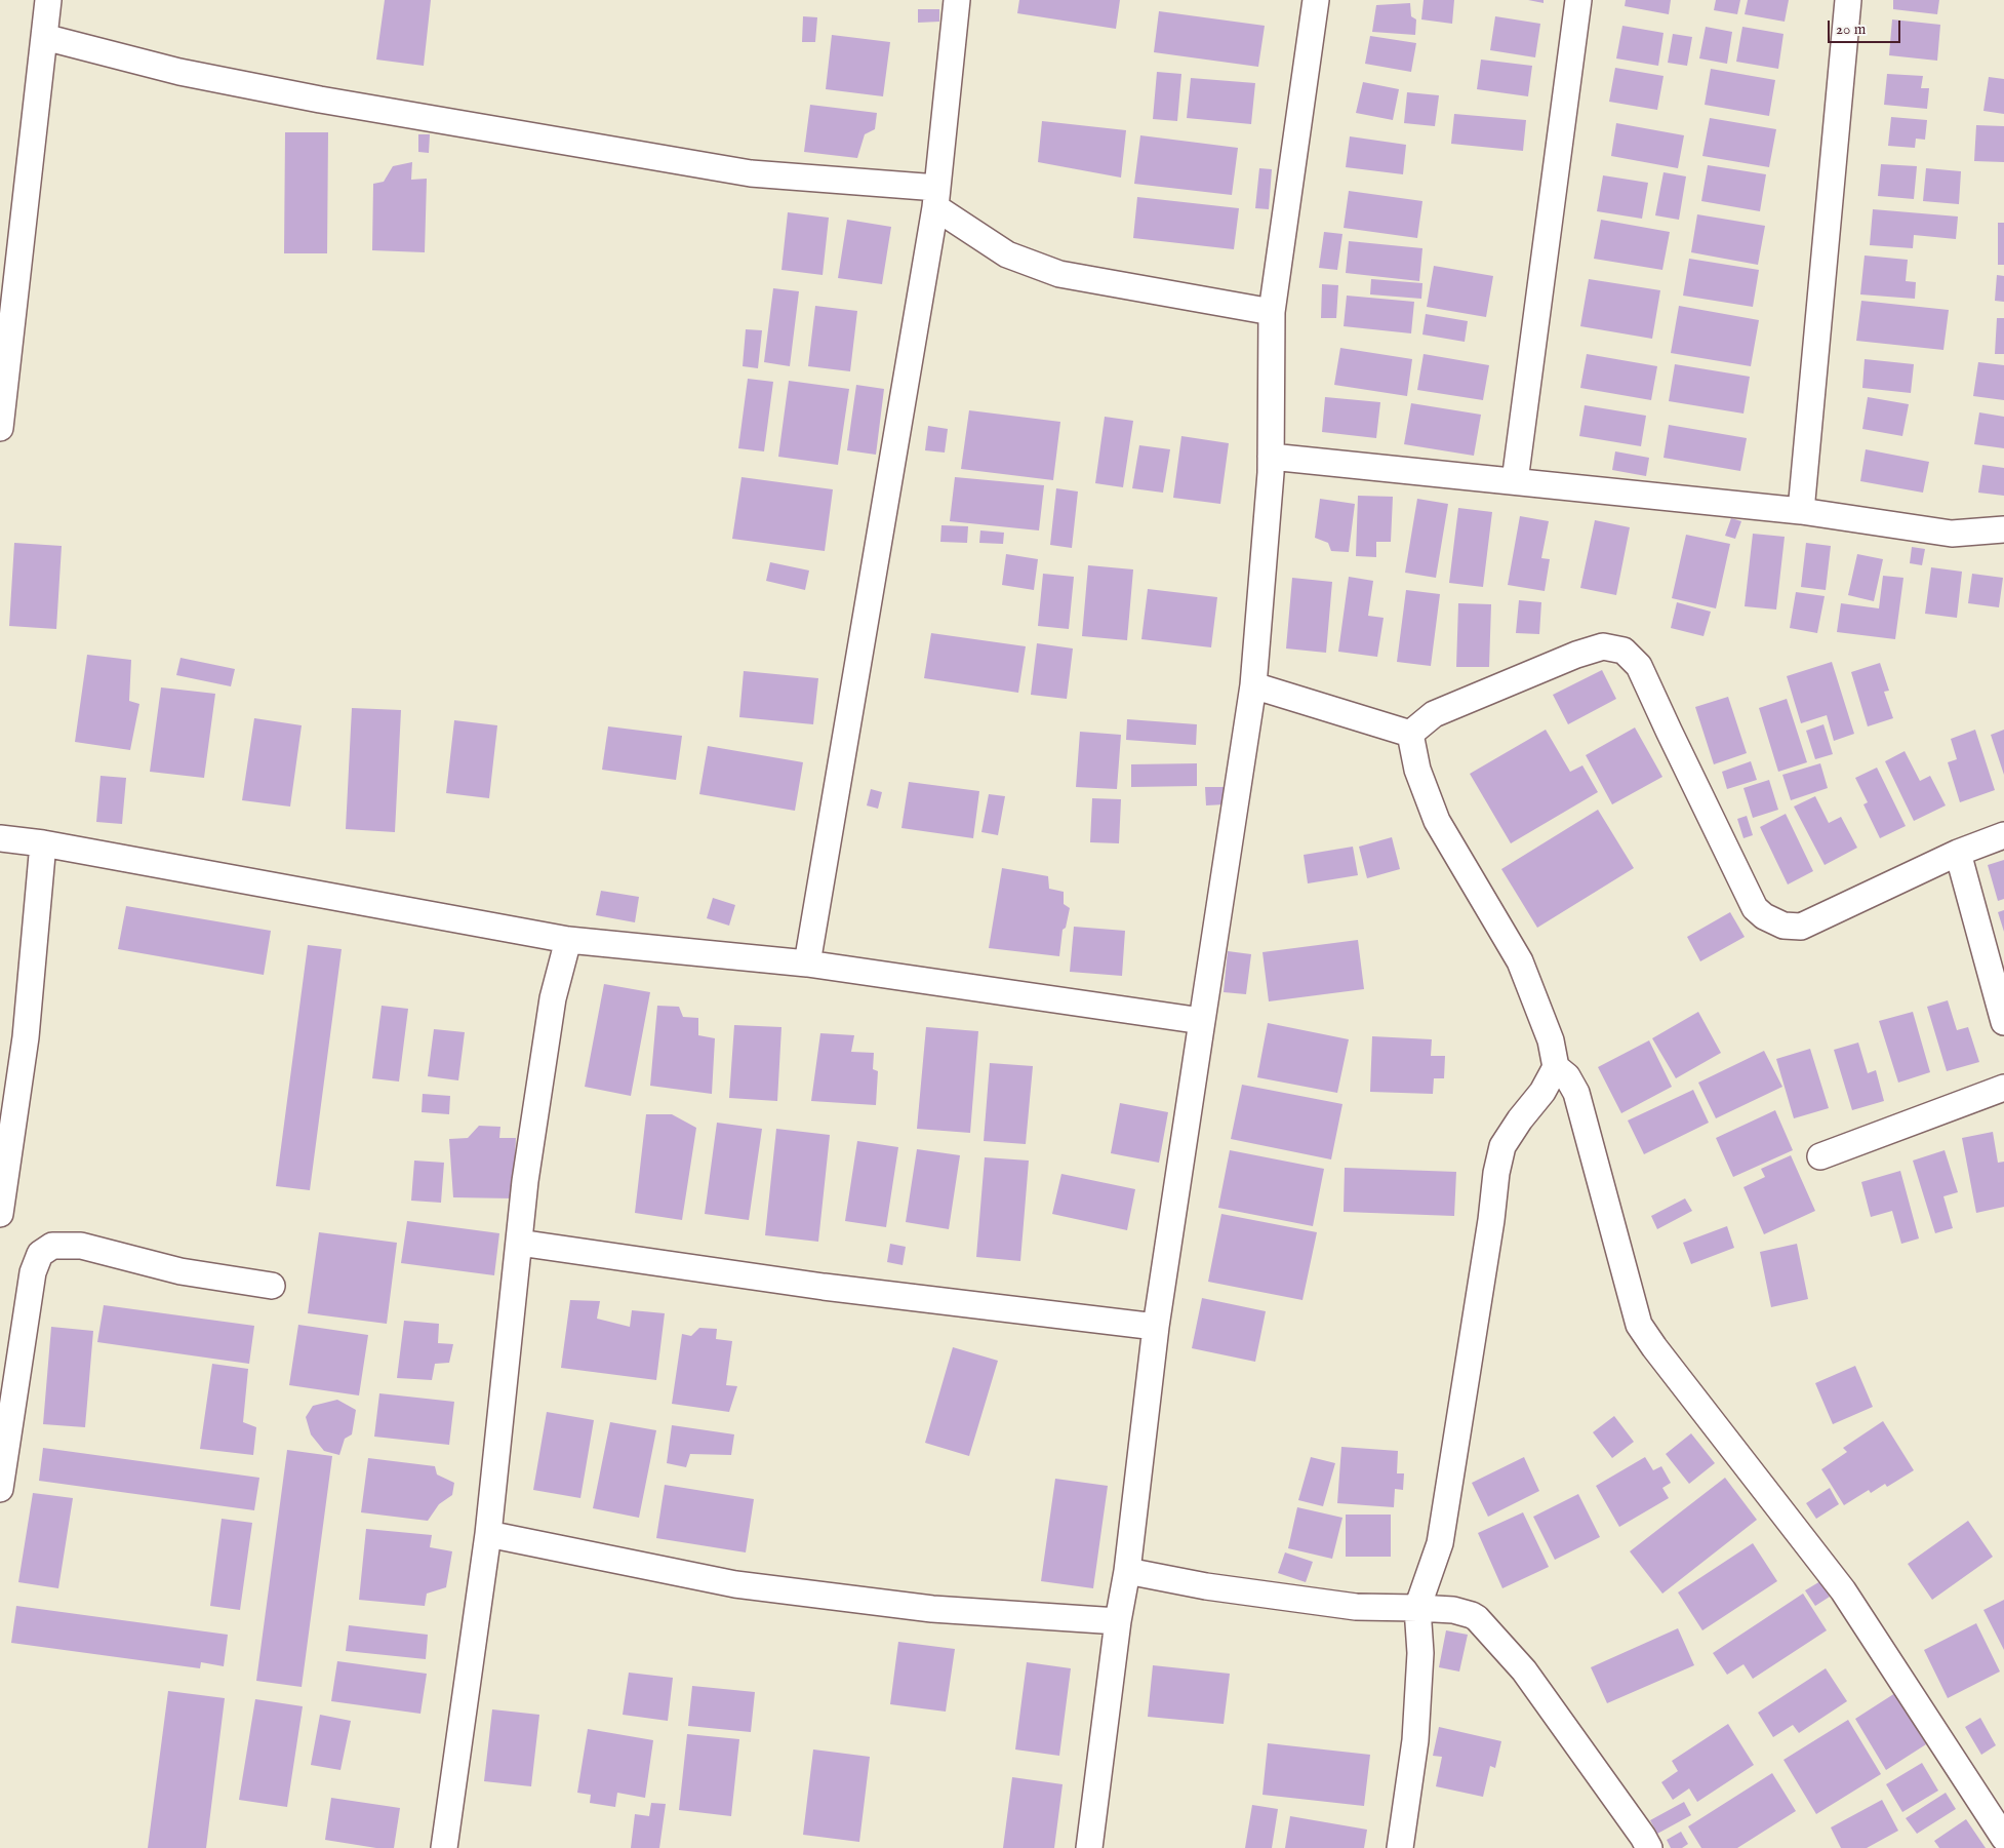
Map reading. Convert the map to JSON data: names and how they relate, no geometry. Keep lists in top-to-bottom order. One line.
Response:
{"scale_bar":"20 m"}
